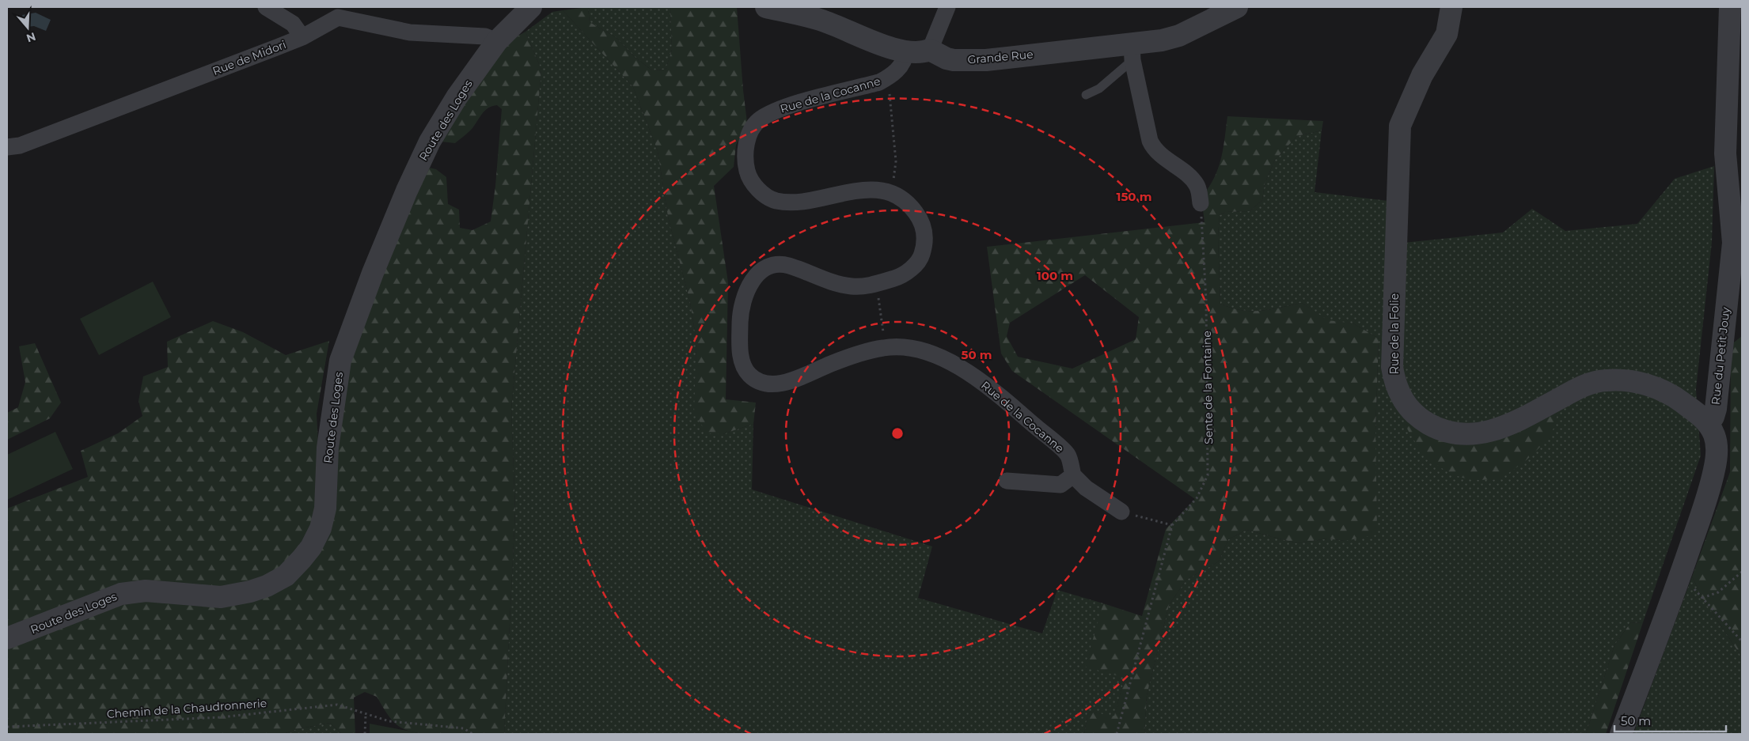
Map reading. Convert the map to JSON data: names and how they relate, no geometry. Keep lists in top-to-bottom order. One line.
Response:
{"streets":{"street":["Grande Rue","Rue de Midori","Rue de la Cocanne","Route des Loges","Rue de la Folie","Rue du Petit Jouy"],"path":["Sente de la Fontaine","Chemin de la Chaudronnerie"]},"crossings":[["Rue de Midori","Route des Loges"],["Rue de la Folie","Rue du Petit Jouy"]],"scale_bar":"50 m","north":"bottom","rings":["150 m","100 m","50 m"]}
